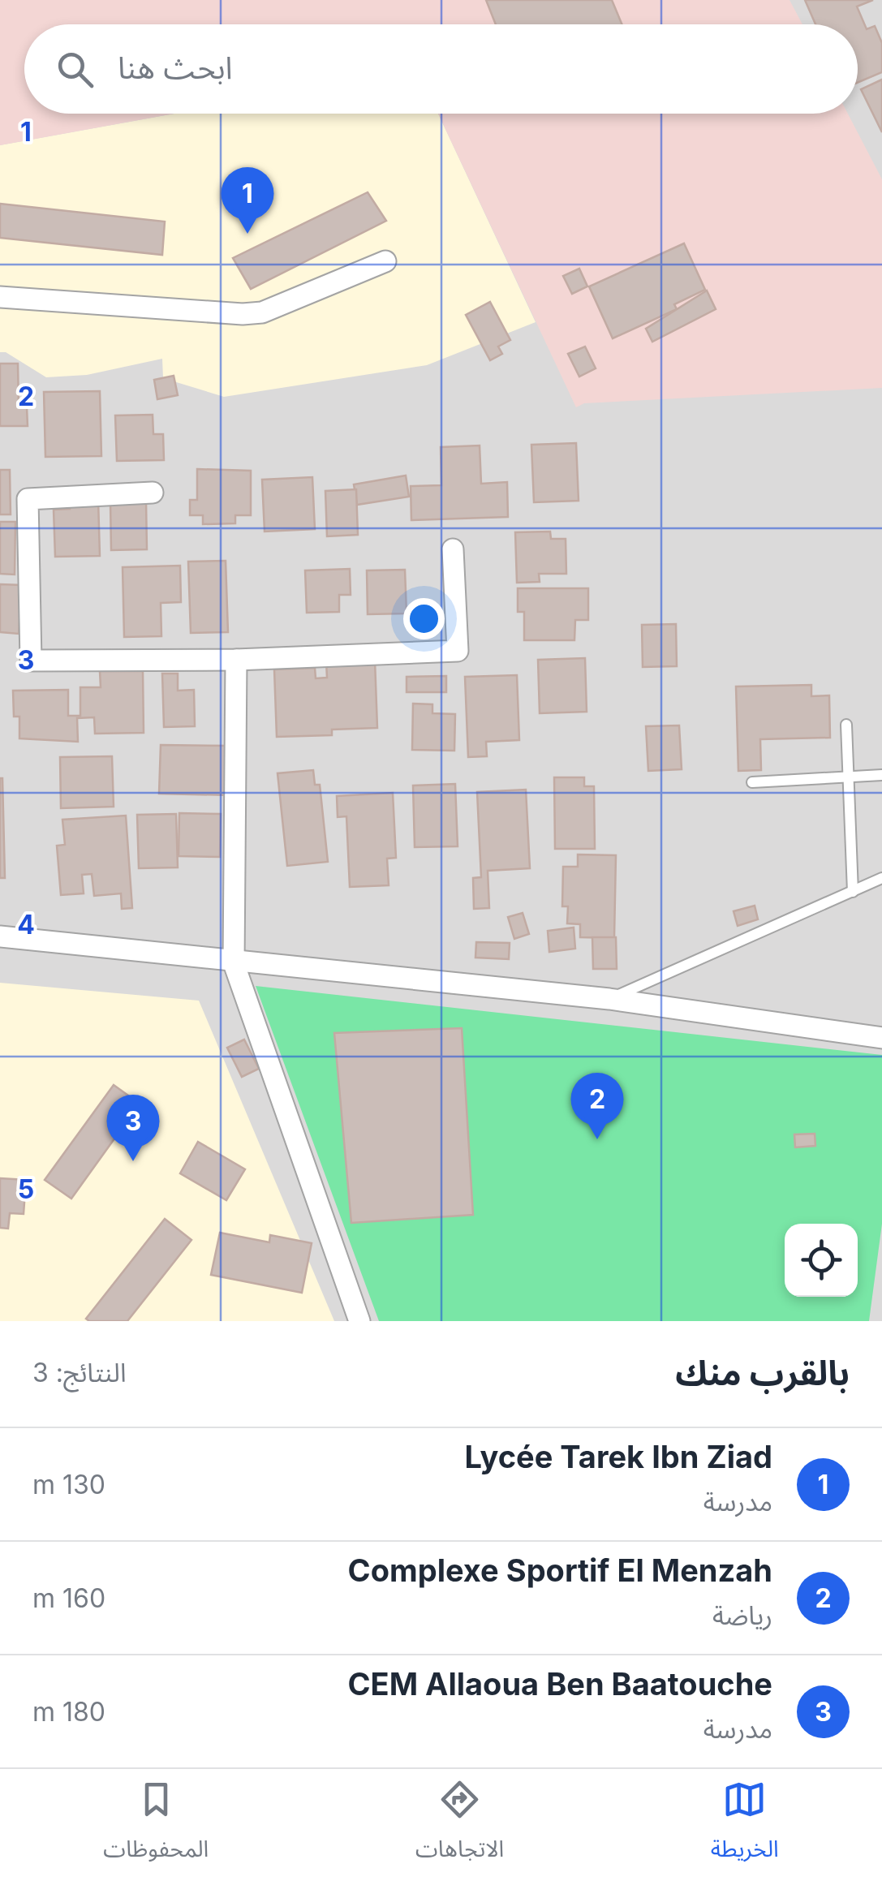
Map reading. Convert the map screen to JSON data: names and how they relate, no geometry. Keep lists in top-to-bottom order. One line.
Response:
{"page":{"search":"ابحث هنا","pins":["1","2","3"],"heading":["بالقرب منك","النتائج: 3"],"list":[{"mark":"1","name":"Lycée Tarek Ibn Ziad","note":"مدرسة","value":"130 m"},{"mark":"2","name":"Complexe Sportif El Menzah","note":"رياضة","value":"160 m"},{"mark":"3","name":"CEM Allaoua Ben Baatouche","note":"مدرسة","value":"180 m"}],"nav":["الخريطة","الاتجاهات","المحفوظات"]},"grid":{"rows":["1","2","3","4","5"]}}
